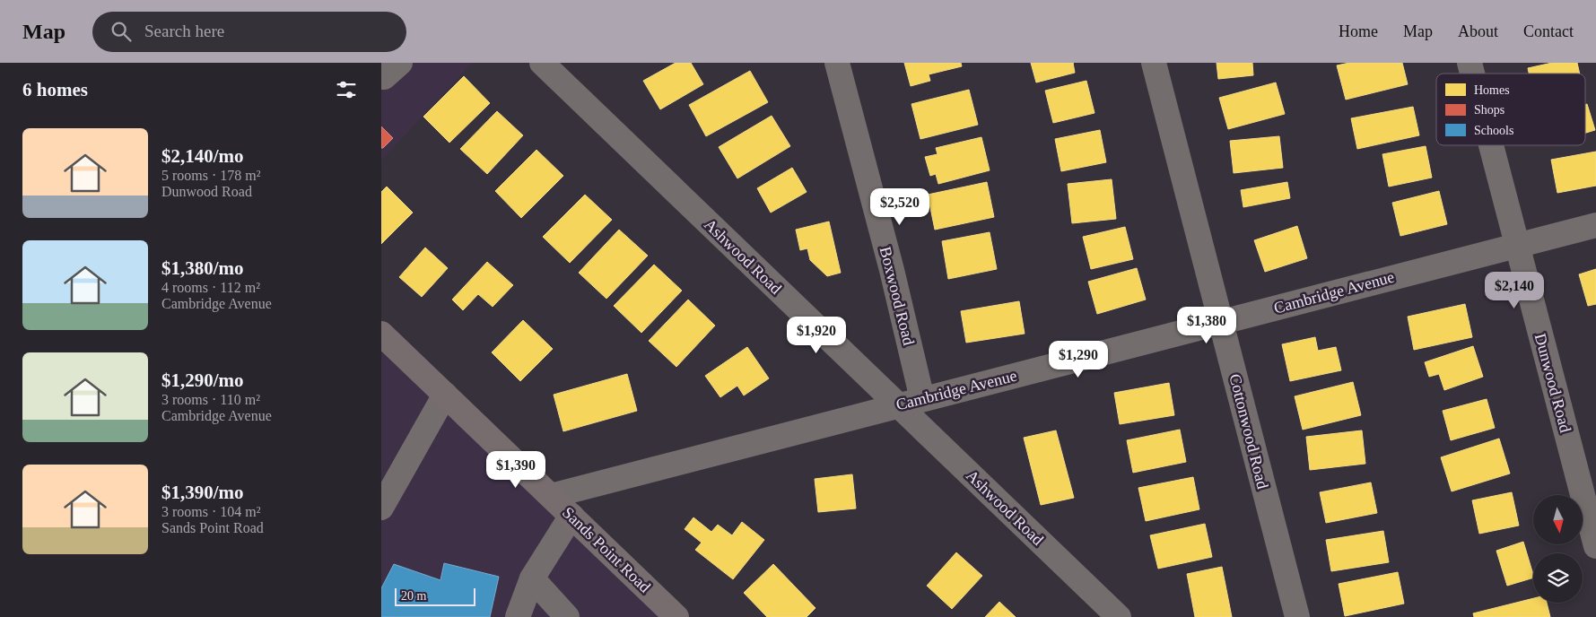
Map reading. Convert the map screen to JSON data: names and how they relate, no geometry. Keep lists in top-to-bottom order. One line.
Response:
{"streets":{"main road":["Sands Point Road"],"street":["Ashwood Road","Cambridge Avenue","Boxwood Road","Dunwood Road","Cottonwood Road"]},"crossings":[["Ashwood Road","Cambridge Avenue"],["Cambridge Avenue","Boxwood Road"],["Cambridge Avenue","Dunwood Road"],["Cambridge Avenue","Cottonwood Road"],["Cambridge Avenue","Sands Point Road"]],"legend":["Homes","Shops","Schools"],"scale_bar":"20 m","north":"bottom","page":{"header":"Map","search":"Search here","nav":["Home","Map","About","Contact"],"heading":"6 homes","list":[{"name":"$2,140/mo","note":"5 rooms · 178 m² · Dunwood Road"},{"name":"$1,380/mo","note":"4 rooms · 112 m² · Cambridge Avenue"},{"name":"$1,290/mo","note":"3 rooms · 110 m² · Cambridge Avenue"},{"name":"$1,390/mo","note":"3 rooms · 104 m² · Sands Point Road"}],"price":["$2,520","$2,140","$1,380","$1,920","$1,290","$1,390"],"scale":"20 m"}}
